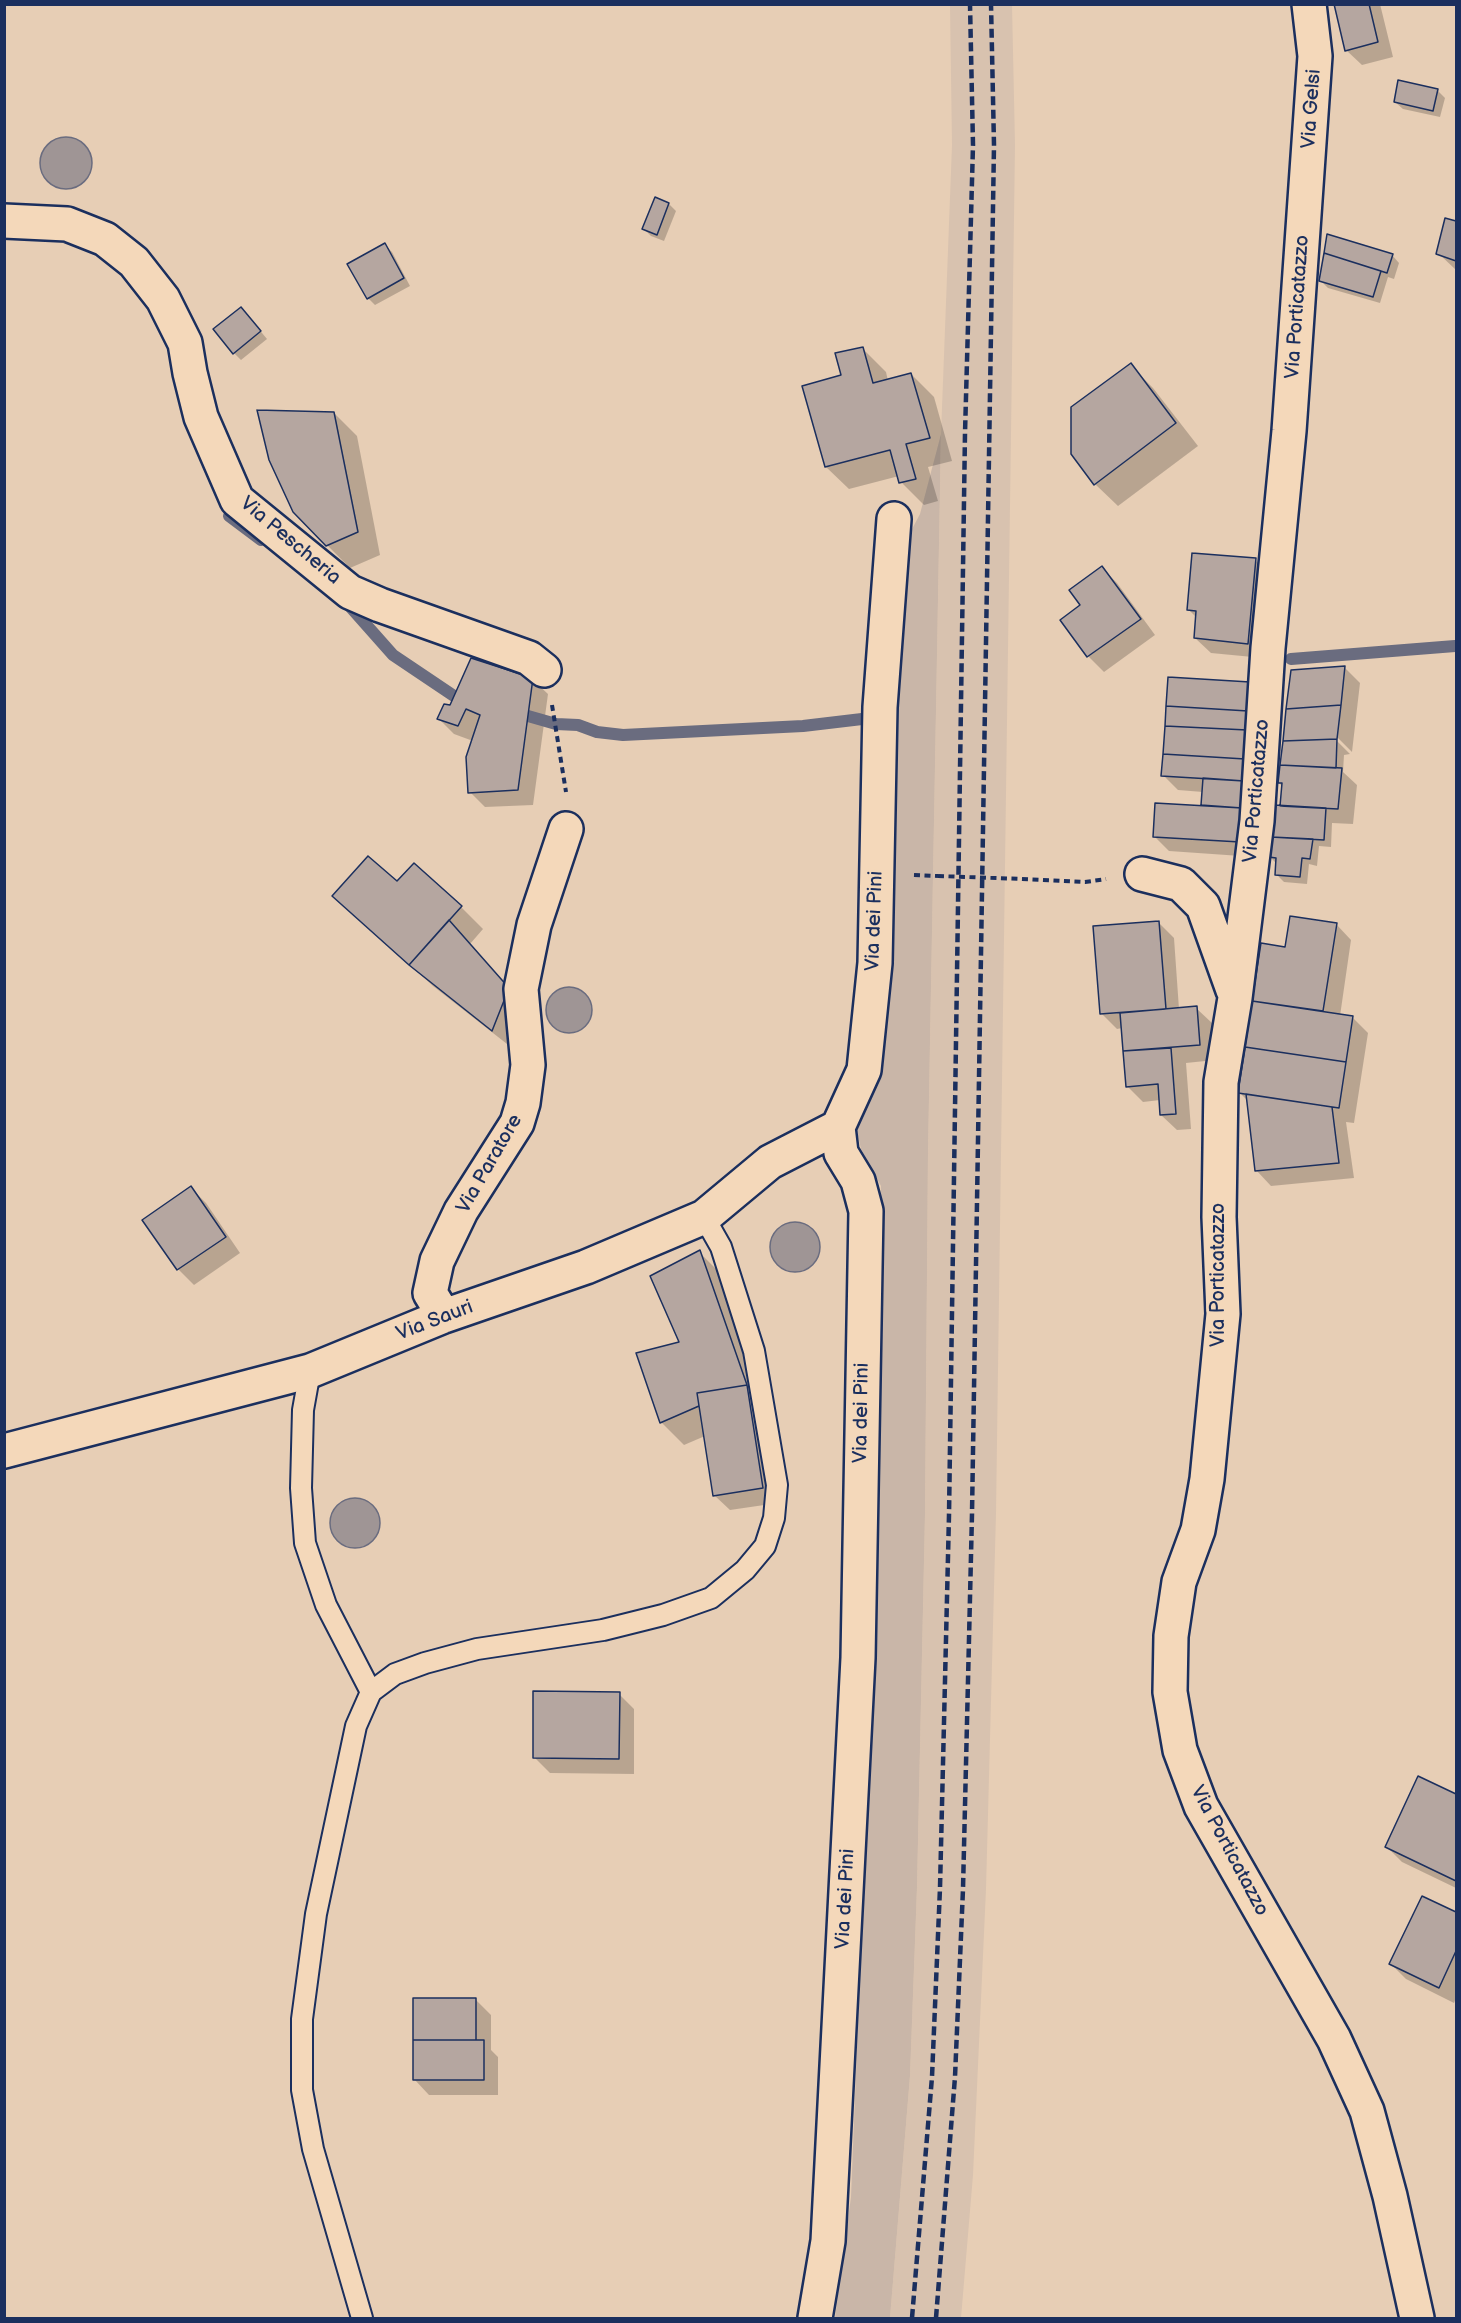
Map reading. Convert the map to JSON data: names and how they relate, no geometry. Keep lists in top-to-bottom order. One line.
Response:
{"streets":{"street":["Via Gelsi","Via Porticatazzo","Via Pescheria","Via dei Pini","Via Paratore","Via Sauri"]},"crossings":[["Via Gelsi","Via Porticatazzo"],["Via dei Pini","Via Sauri"],["Via Paratore","Via Sauri"]]}
